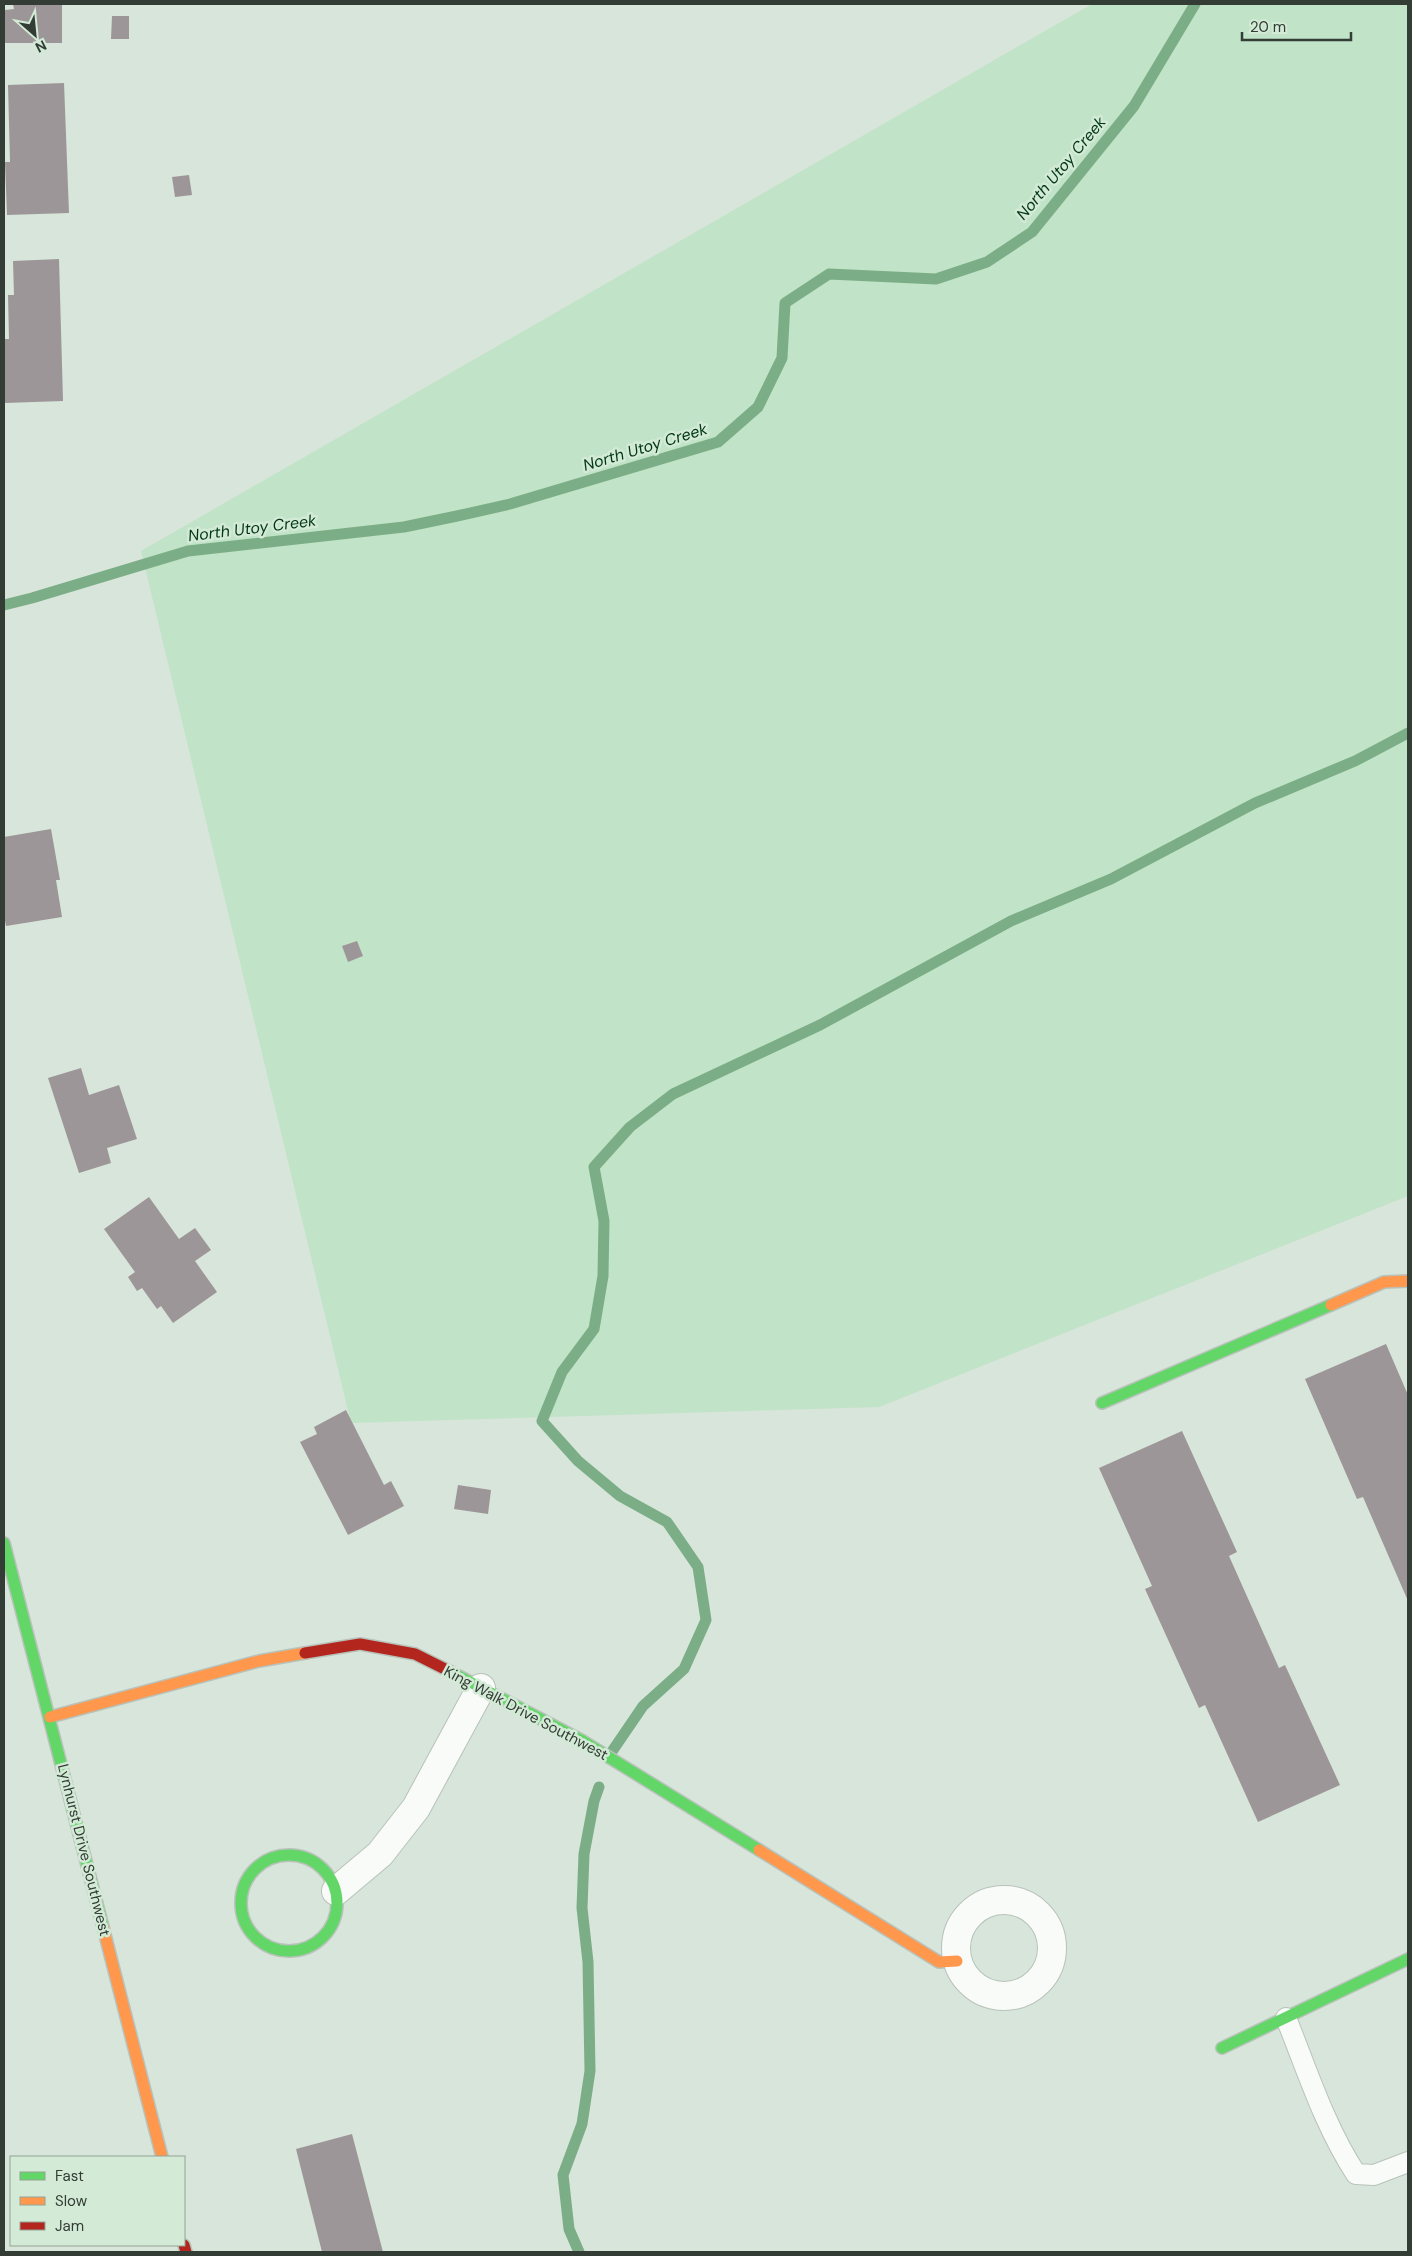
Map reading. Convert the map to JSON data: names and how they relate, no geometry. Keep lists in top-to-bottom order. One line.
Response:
{"streets":{"street":["King Walk Drive Southwest","Lynhurst Drive Southwest"]},"crossings":[["King Walk Drive Southwest","Lynhurst Drive Southwest"]],"water":["North Utoy Creek"],"legend":["Fast","Slow","Jam"],"scale_bar":"20 m","north":"bottom right"}
